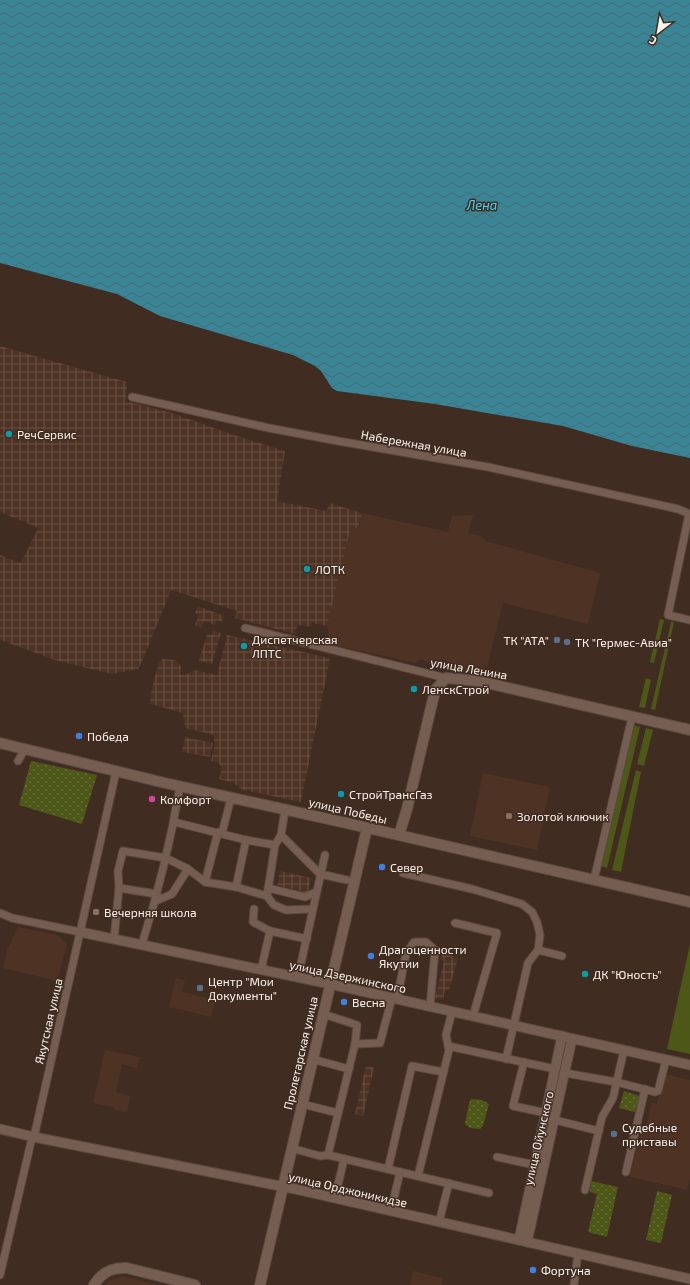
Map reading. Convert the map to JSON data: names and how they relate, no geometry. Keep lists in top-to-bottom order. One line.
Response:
{"streets":{"main road":["улица Ленина","улица Победы","Пролетарская улица"],"street":["Набережная улица","улица Дзержинского","Якутская улица","улица Ойунского","улица Орджоникидзе"]},"crossings":[["улица Победы","Якутская улица"],["улица Победы","Пролетарская улица"],["улица Дзержинского","Якутская улица"],["улица Дзержинского","Пролетарская улица"],["улица Дзержинского","улица Ойунского"],["Якутская улица","улица Орджоникидзе"],["Пролетарская улица","улица Орджоникидзе"],["улица Ойунского","улица Орджоникидзе"]],"water":["Лена"],"places":["РечСервис","ЛОТК","ТК \"АТА\"","ТК \"Гермес-Авиа\"","Диспетчерская ЛПТС","ЛенскСтрой","Победа","СтройТрансГаз","Комфорт","Золотой ключик","Север","Вечерняя школа","Драгоценности Якутии","ДК \"Юность\"","Центр \"Мои Документы\"","Весна","Судебные приставы","Фортуна"],"north":"bottom left"}
